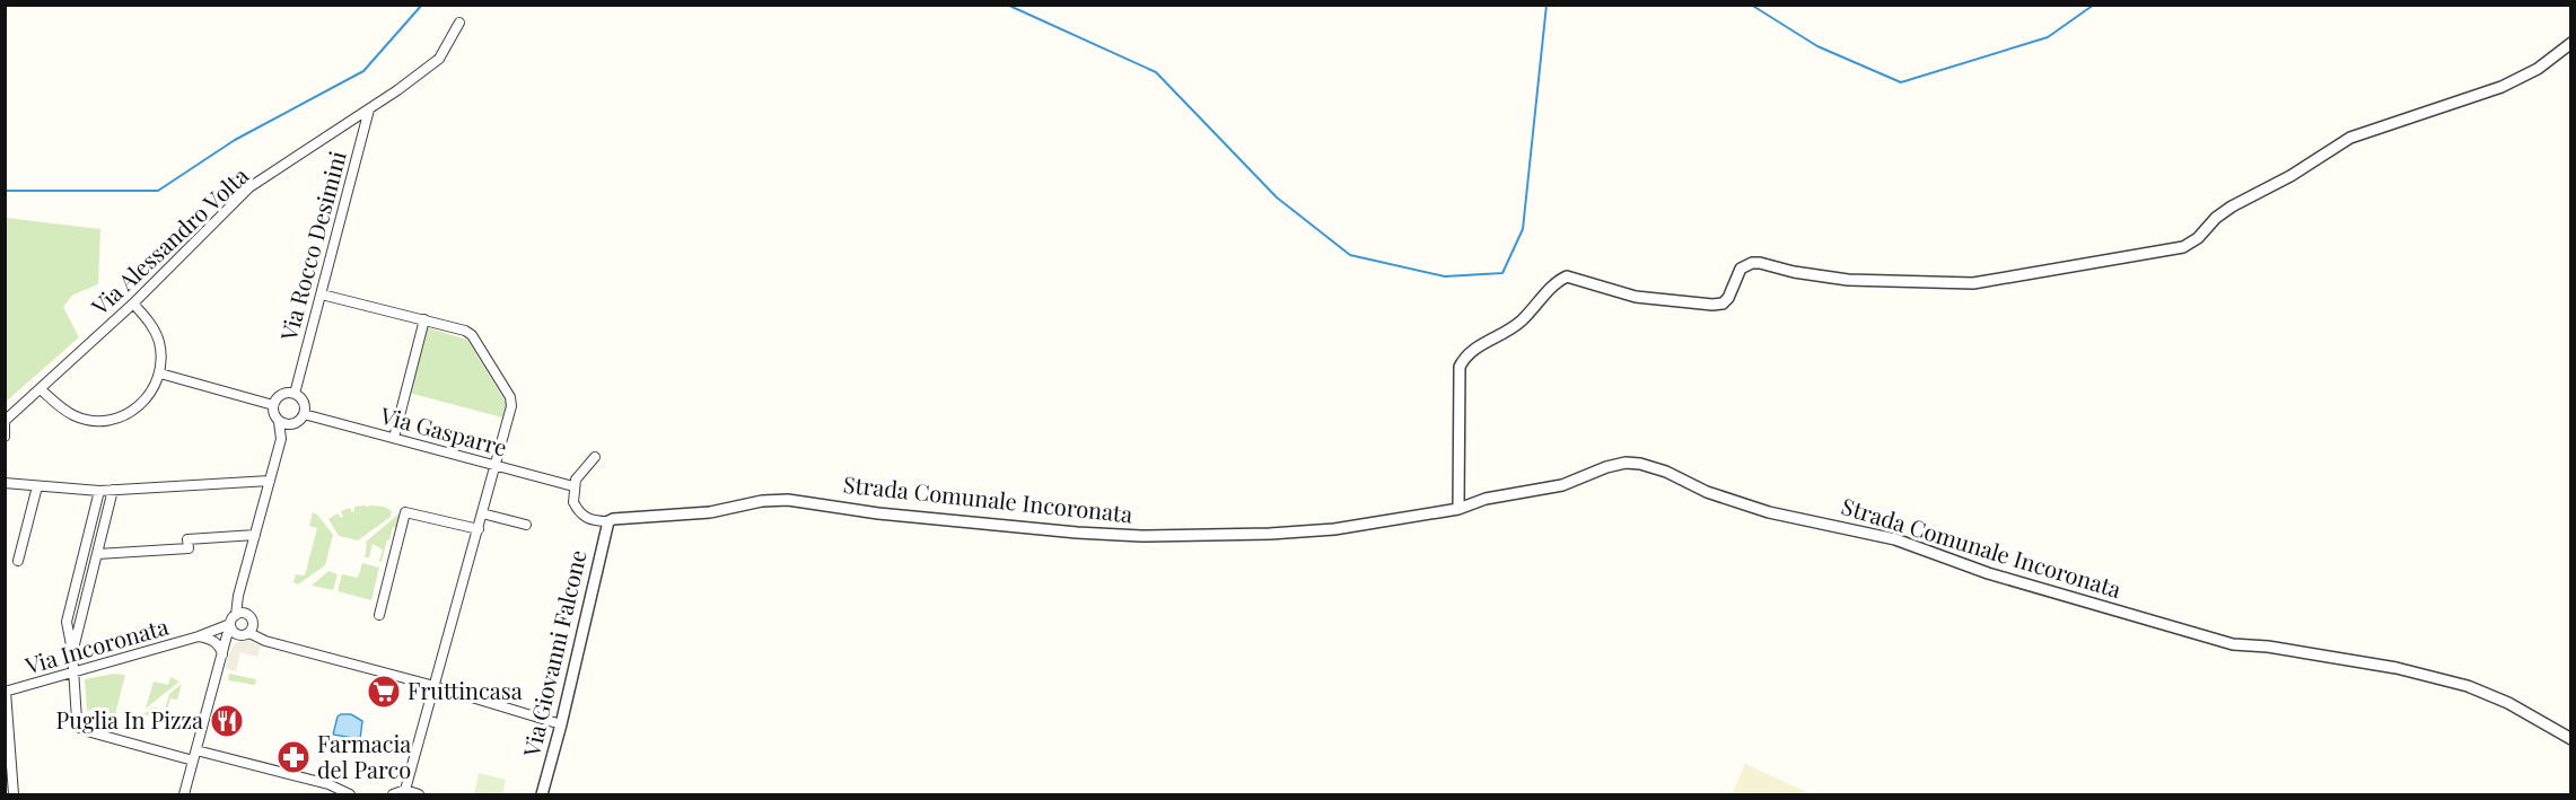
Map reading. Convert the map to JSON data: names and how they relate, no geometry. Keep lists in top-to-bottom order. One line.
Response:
{"streets":{"street":["Via Alessandro Volta","Via Rocco Desimini","Via Gasparre","Strada Comunale Incoronata","Via Incoronata","Via Giovanni Falcone"]},"crossings":[["Via Alessandro Volta","Via Rocco Desimini"],["Via Rocco Desimini","Via Gasparre"],["Strada Comunale Incoronata","Via Giovanni Falcone"]],"places":{"supermarket":["Fruttincasa"],"restaurant":["Puglia In Pizza"],"pharmacy":["Farmacia del Parco"]}}
